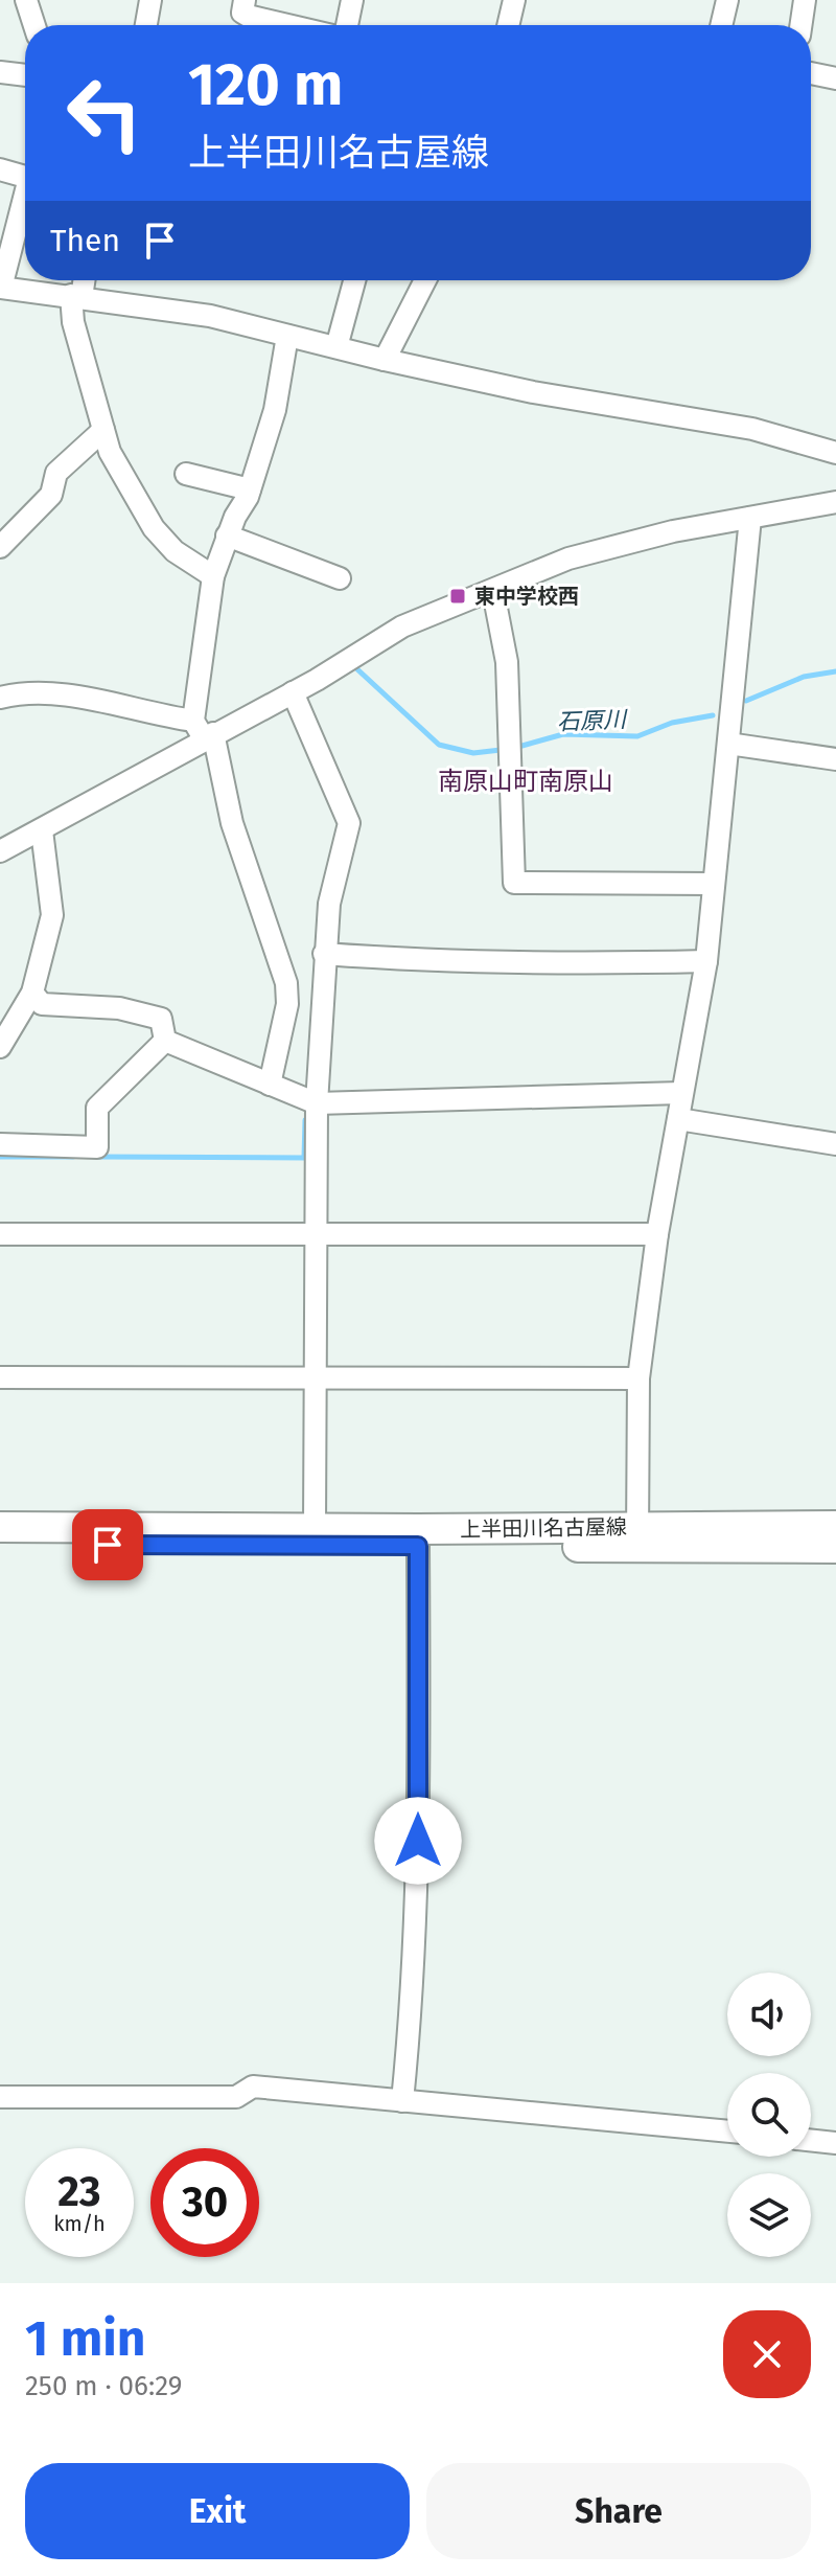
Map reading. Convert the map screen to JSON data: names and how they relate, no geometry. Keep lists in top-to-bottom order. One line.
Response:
{"streets":{"main road":["上半田川名古屋線"]},"districts":["南原山町南原山"],"water":["石原川"],"places":{"transit":["東中学校西"]},"page":{"turn":["120 m","上半田川名古屋線"],"then":"Then","speed":"23 km/h","limit":"30","heading":["1 min","250 m · 06:29"],"buttons":["Exit","Share"]}}
